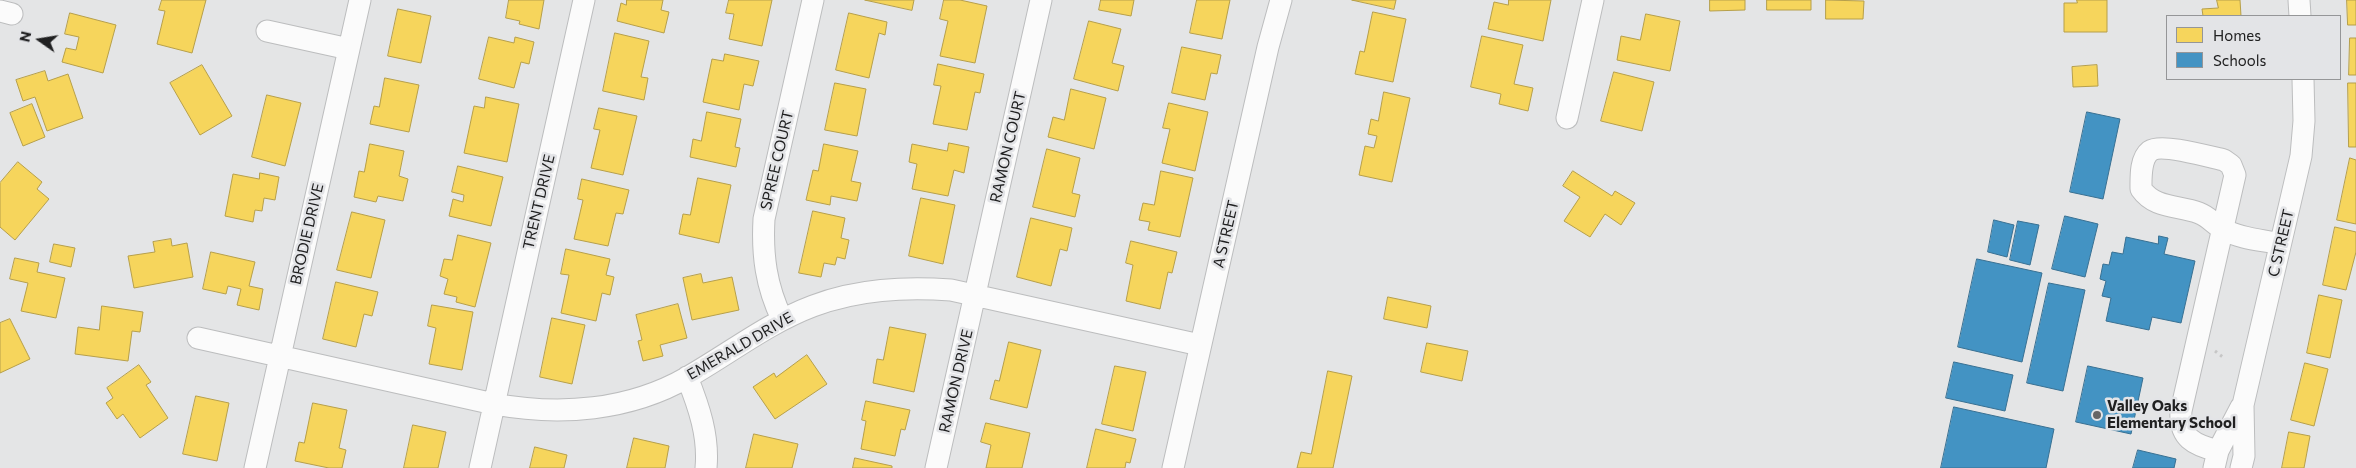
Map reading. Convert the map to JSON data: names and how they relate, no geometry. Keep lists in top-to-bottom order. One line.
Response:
{"streets":{"street":["RAMON COURT","SPREE COURT","TRENT DRIVE","BRODIE DRIVE","A STREET","C STREET","EMERALD DRIVE","RAMON DRIVE"]},"crossings":[["RAMON COURT","EMERALD DRIVE"],["RAMON COURT","RAMON DRIVE"],["SPREE COURT","EMERALD DRIVE"],["TRENT DRIVE","EMERALD DRIVE"],["BRODIE DRIVE","EMERALD DRIVE"],["A STREET","EMERALD DRIVE"],["EMERALD DRIVE","RAMON DRIVE"]],"places":["Valley Oaks Elementary School"],"legend":["Homes","Schools"],"north":"left"}
